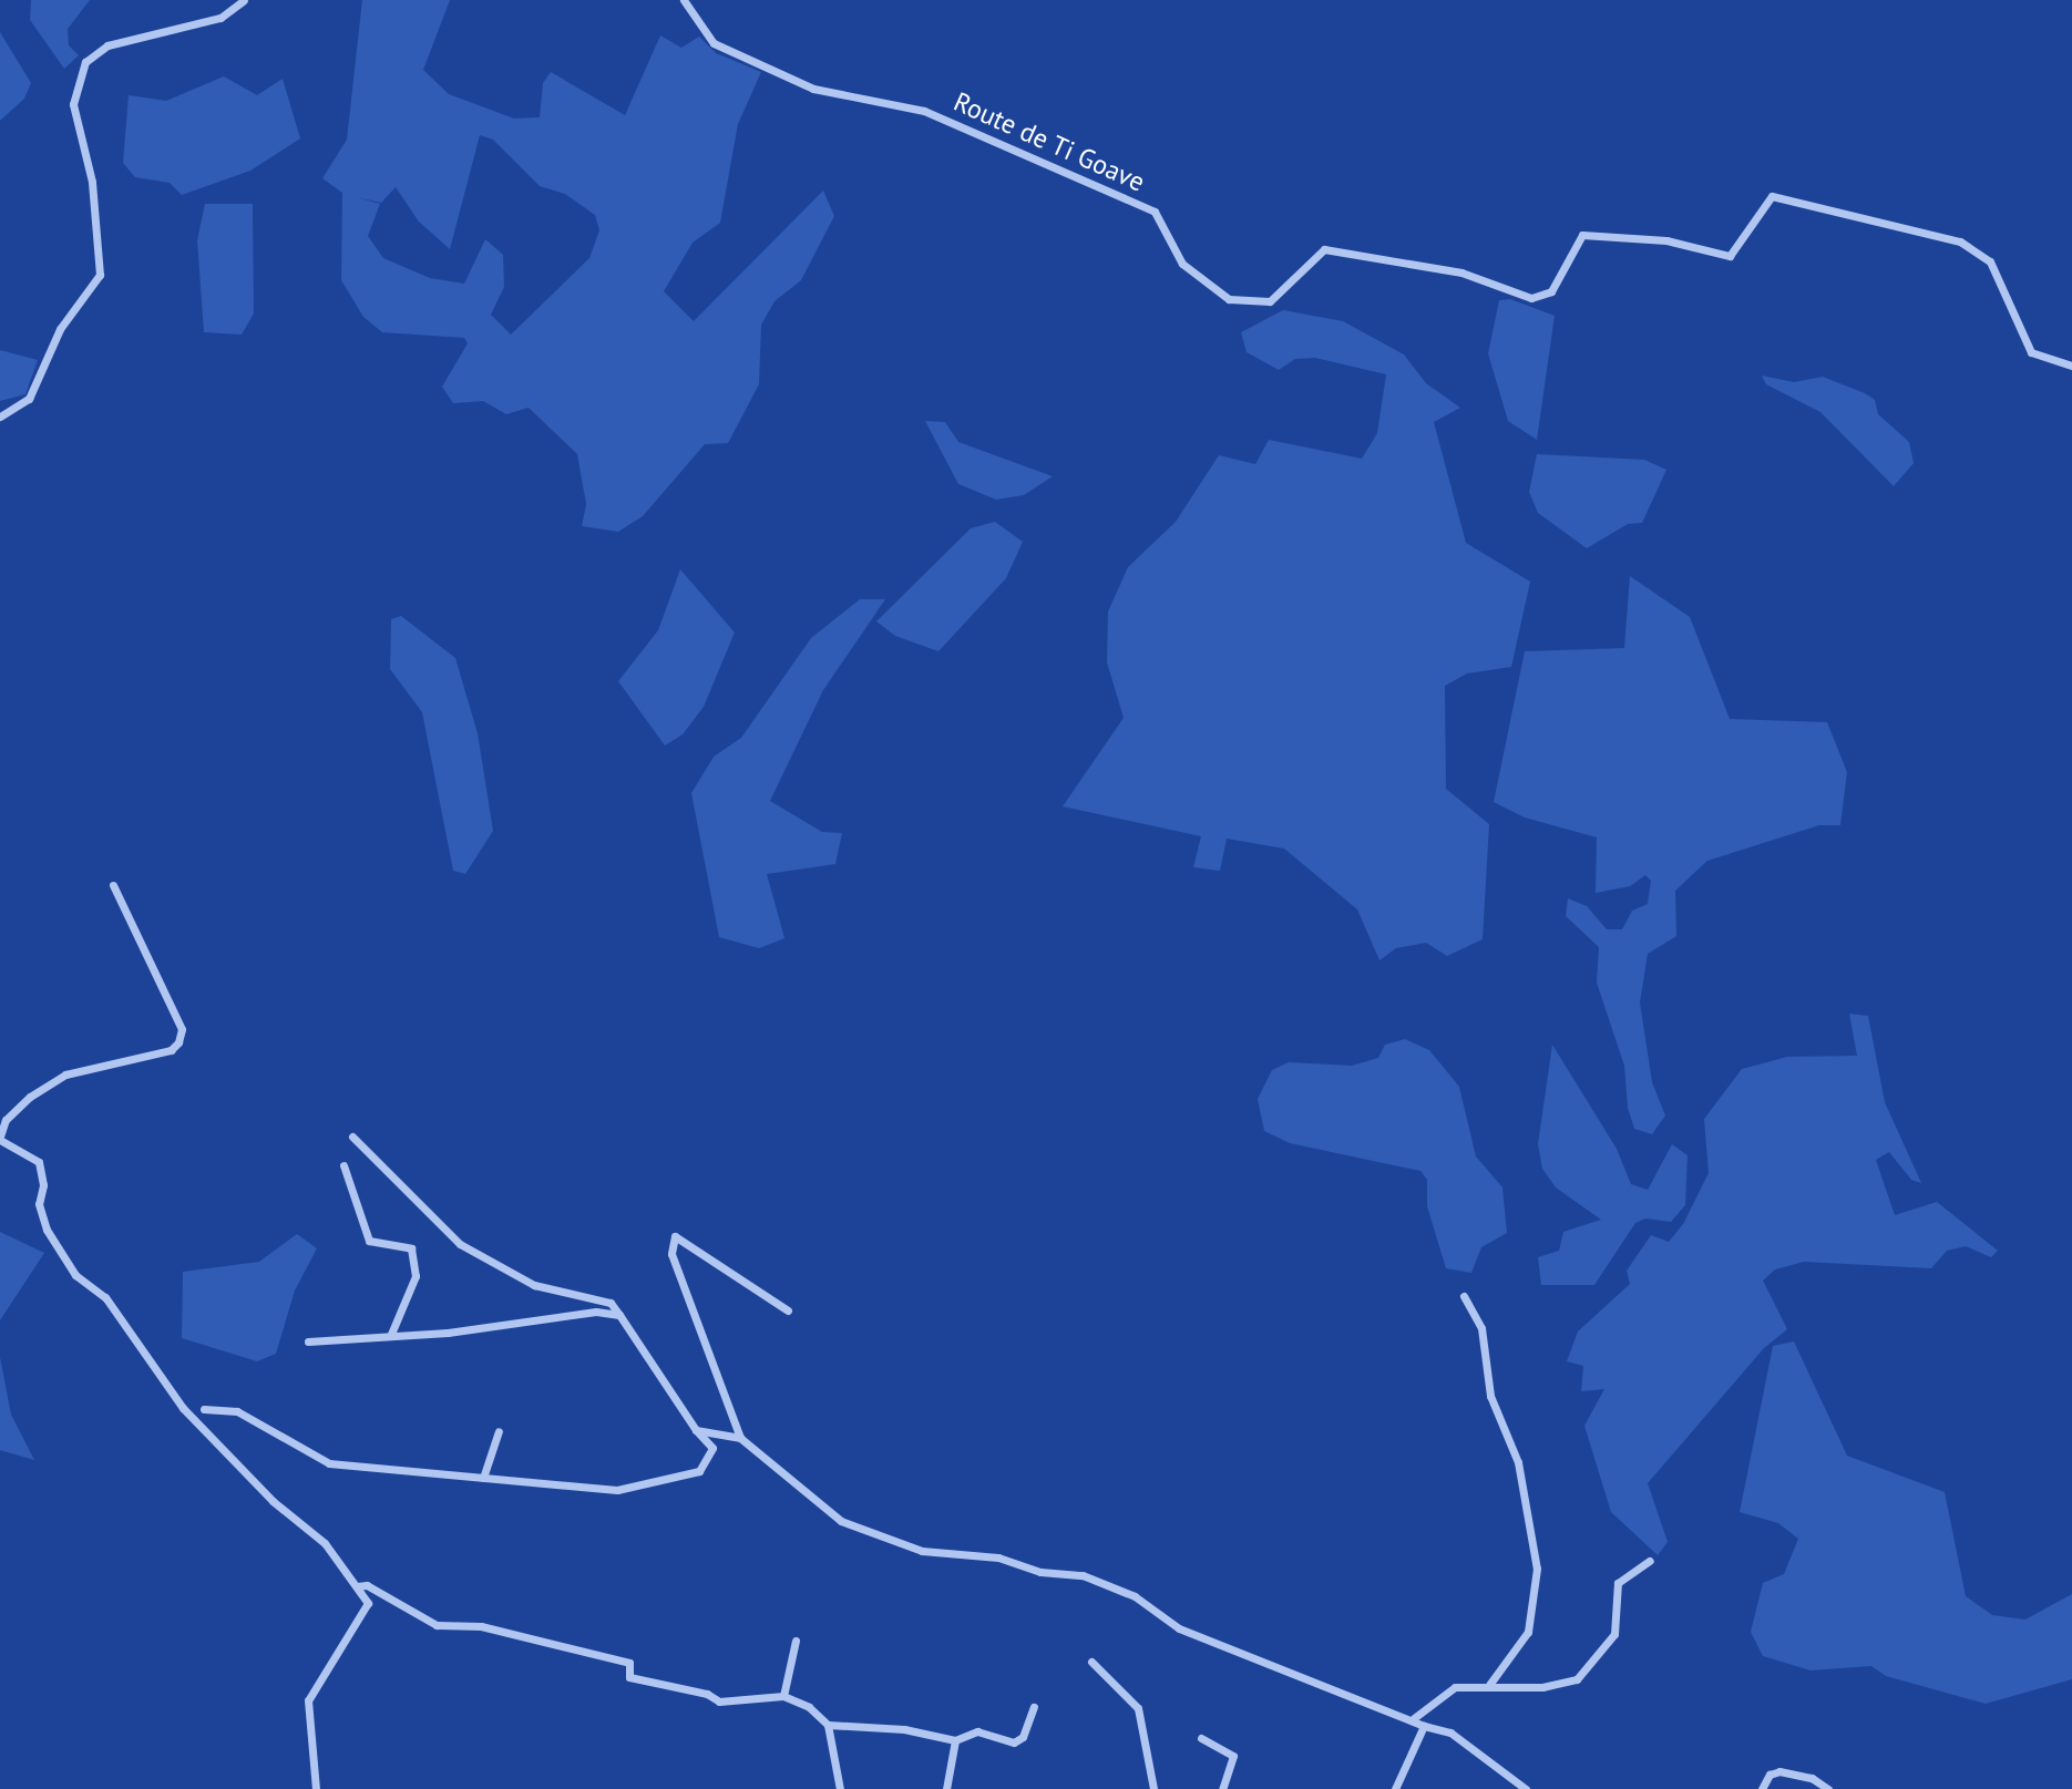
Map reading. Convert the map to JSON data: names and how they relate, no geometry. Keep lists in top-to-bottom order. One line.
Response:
{"streets":{"street":["Route de Ti Goave"]}}
